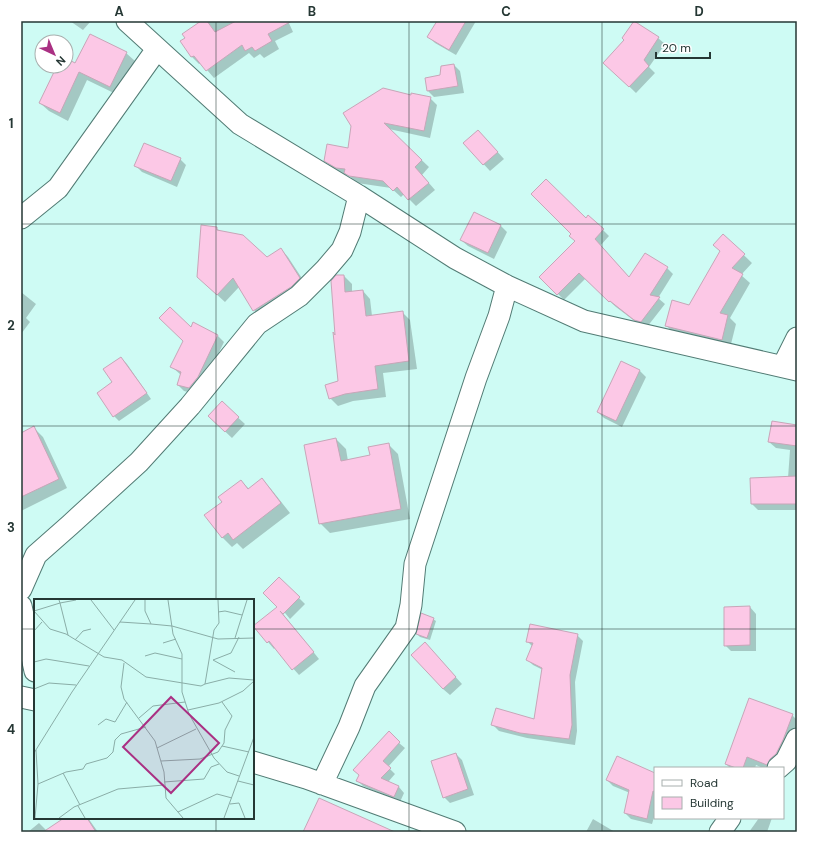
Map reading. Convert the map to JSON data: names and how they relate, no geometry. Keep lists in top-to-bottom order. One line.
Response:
{"legend":["Road","Building"],"scale_bar":"20 m","north":"bottom right","grid":{"columns":["A","B","C","D"],"rows":["1","2","3","4"]}}
